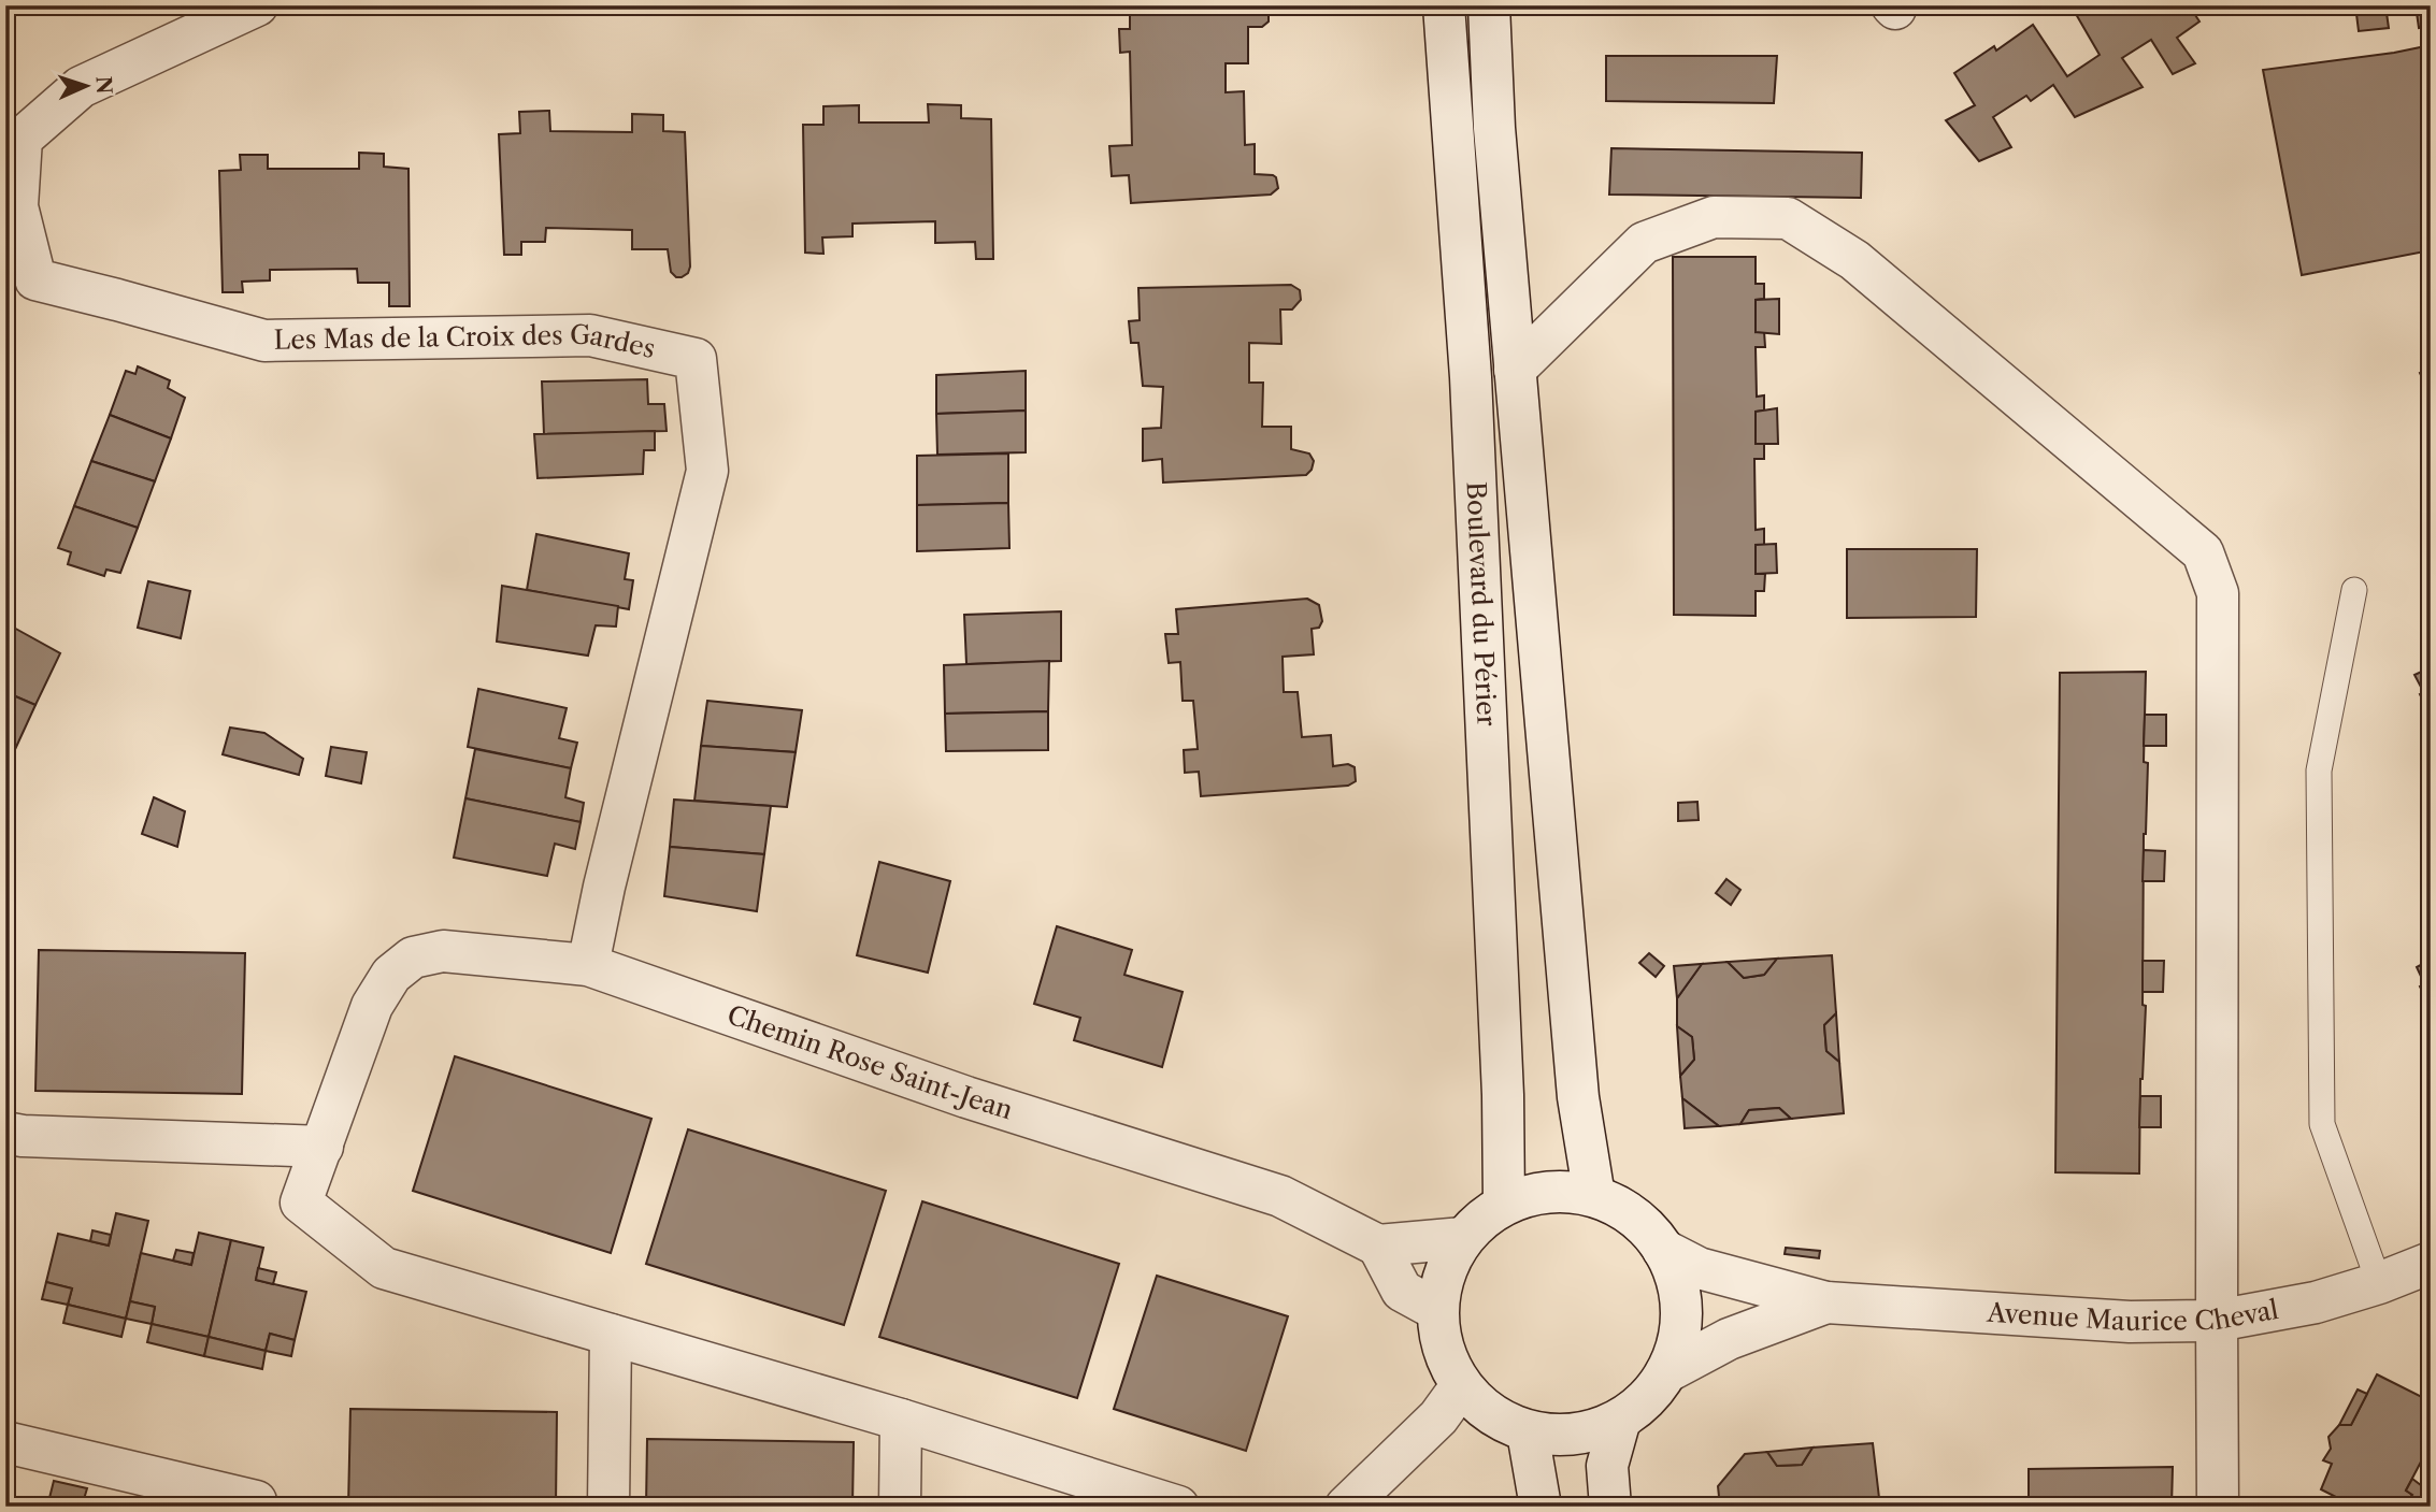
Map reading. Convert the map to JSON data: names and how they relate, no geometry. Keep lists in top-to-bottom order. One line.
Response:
{"streets":{"street":["Les Mas de la Croix des Gardes","Boulevard du Périer","Chemin Rose Saint-Jean","Avenue Maurice Cheval"]},"crossings":[["Les Mas de la Croix des Gardes","Chemin Rose Saint-Jean"],["Boulevard du Périer","Avenue Maurice Cheval"]],"north":"right"}
